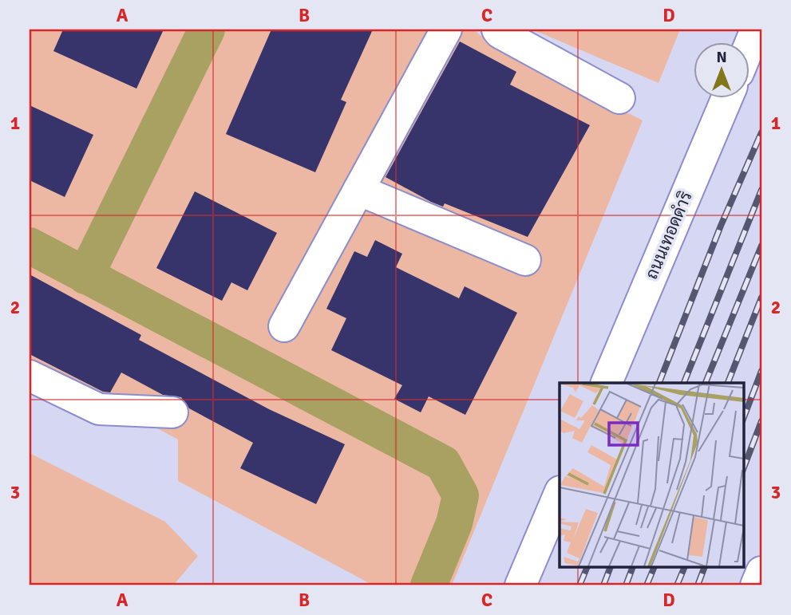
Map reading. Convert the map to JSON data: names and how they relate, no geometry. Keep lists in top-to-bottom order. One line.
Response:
{"streets":{"street":["ถนนเทอดดำริ"]},"north":"top","grid":{"columns":["A","B","C","D"],"rows":["1","2","3"]}}
